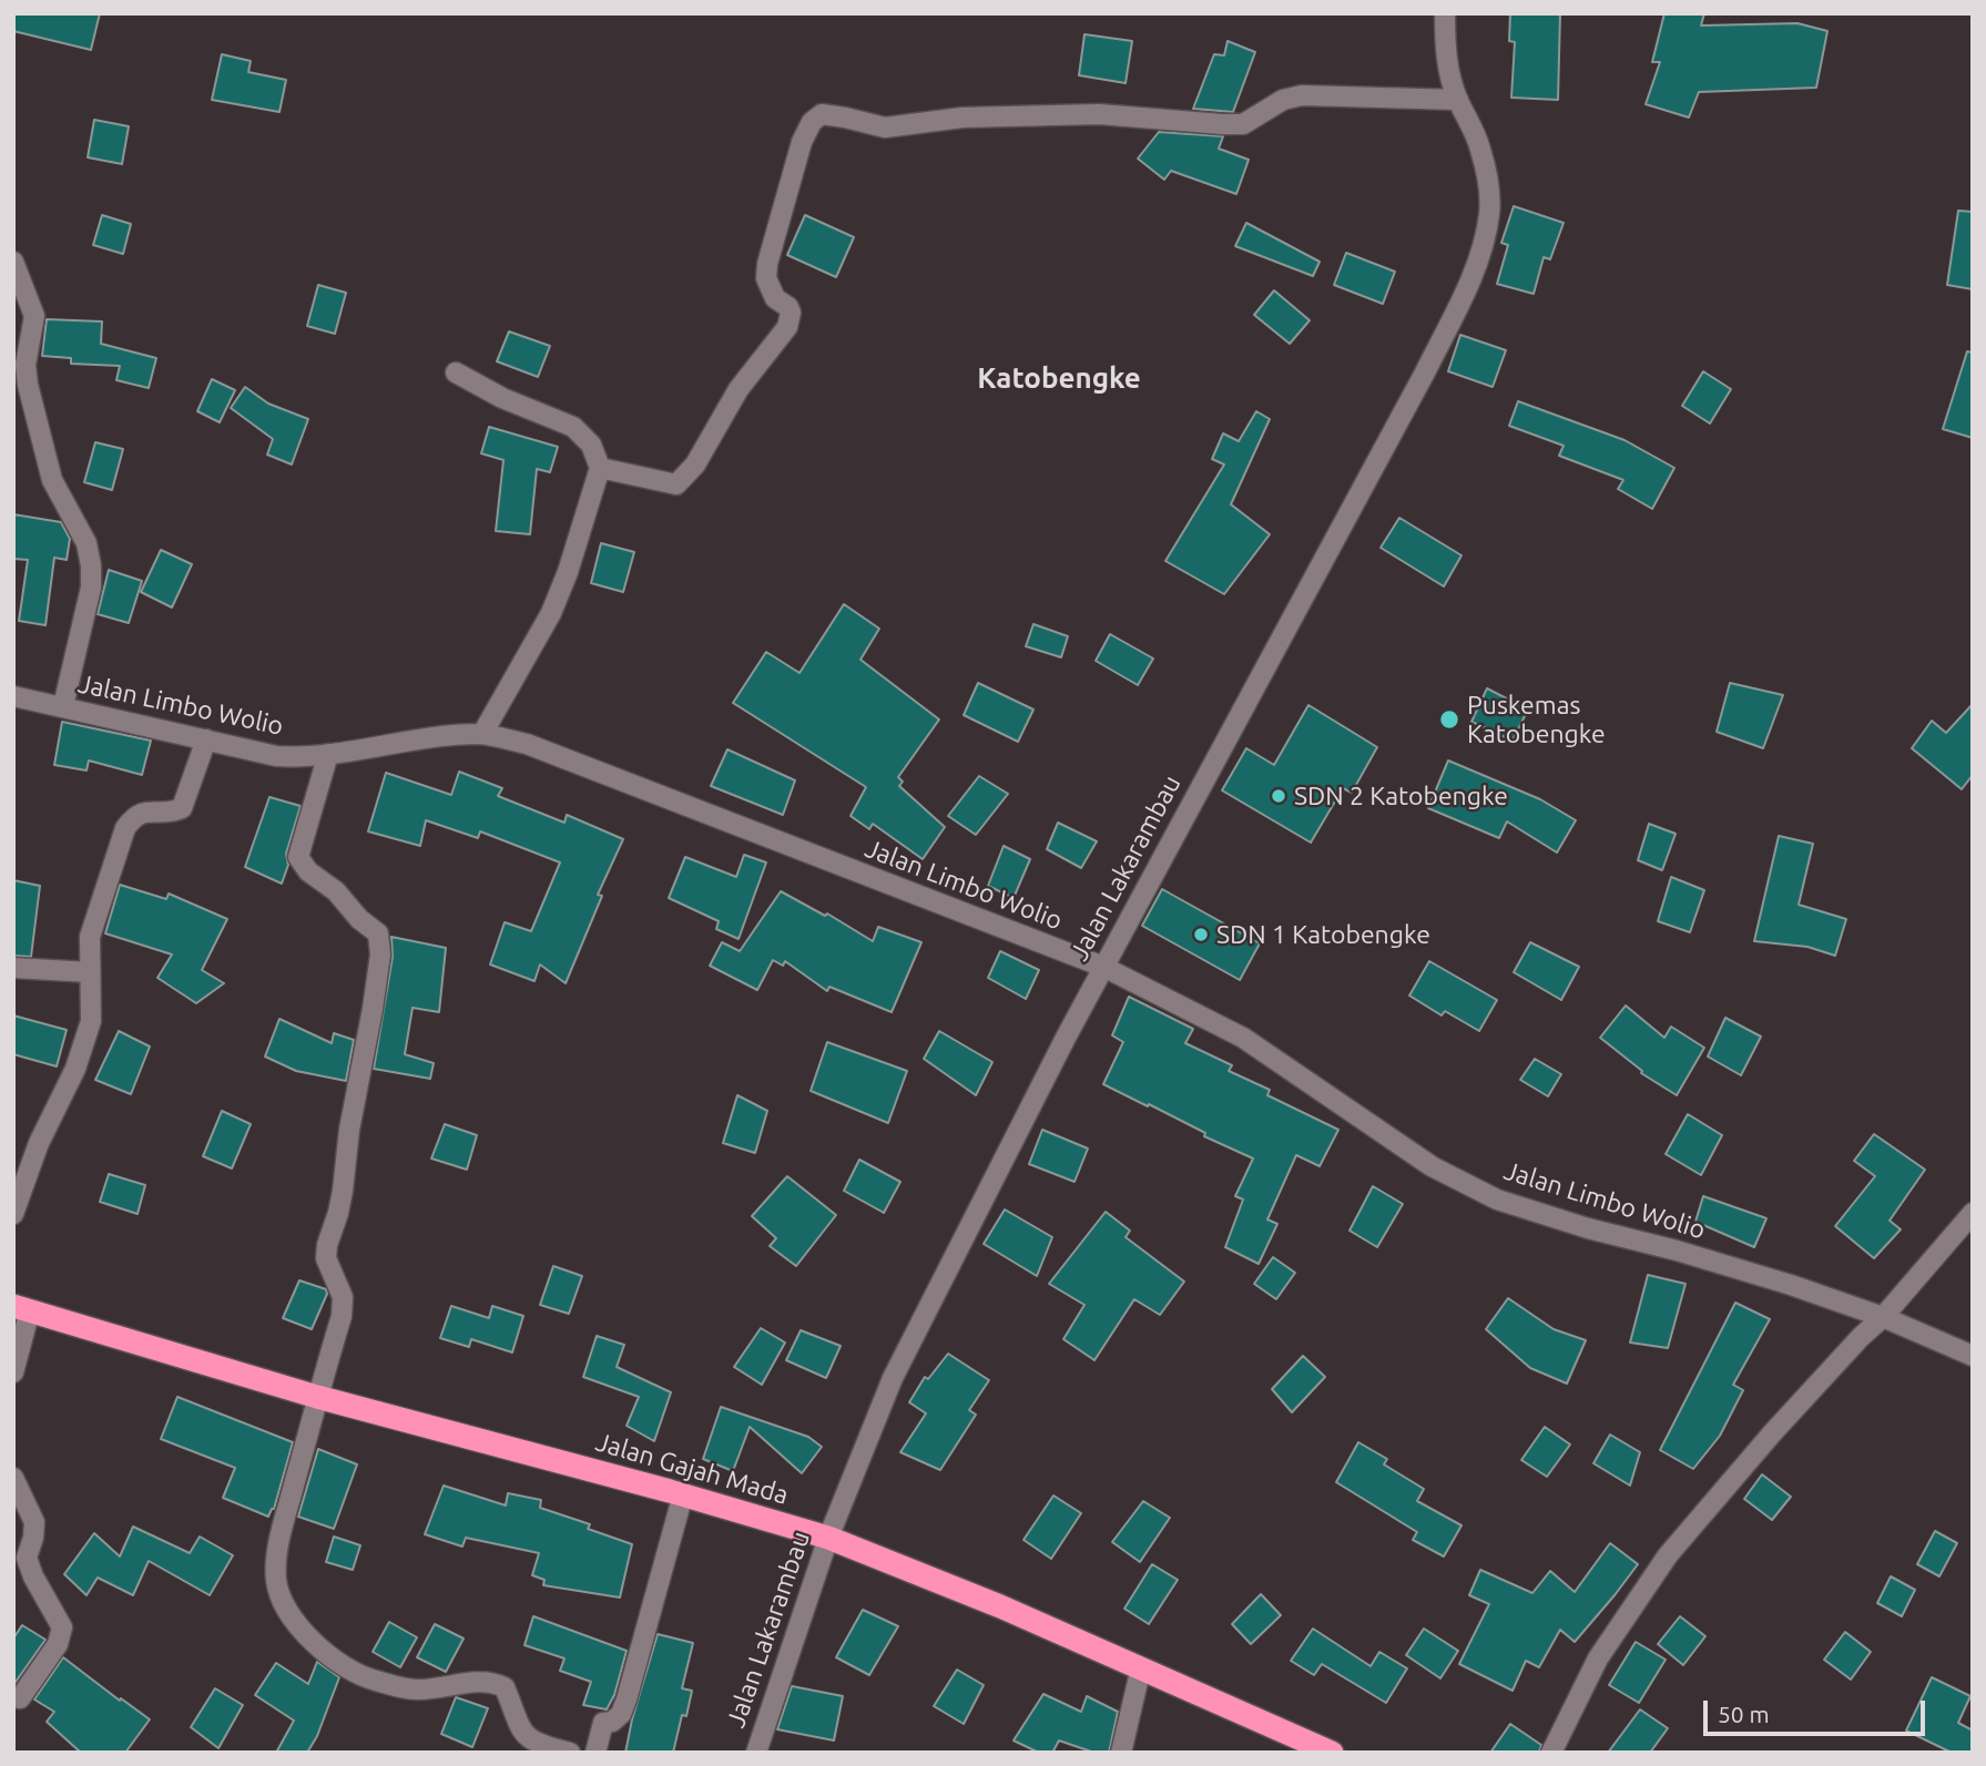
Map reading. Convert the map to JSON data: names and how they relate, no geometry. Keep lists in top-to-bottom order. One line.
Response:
{"streets":{"highway":["Jalan Gajah Mada"],"street":["Jalan Limbo Wolio","Jalan Lakarambau"]},"crossings":[["Jalan Limbo Wolio","Jalan Lakarambau"],["Jalan Lakarambau","Jalan Gajah Mada"]],"districts":["Katobengke"],"places":["Puskemas Katobengke","SDN 2 Katobengke","SDN 1 Katobengke"],"scale_bar":"50 m"}
